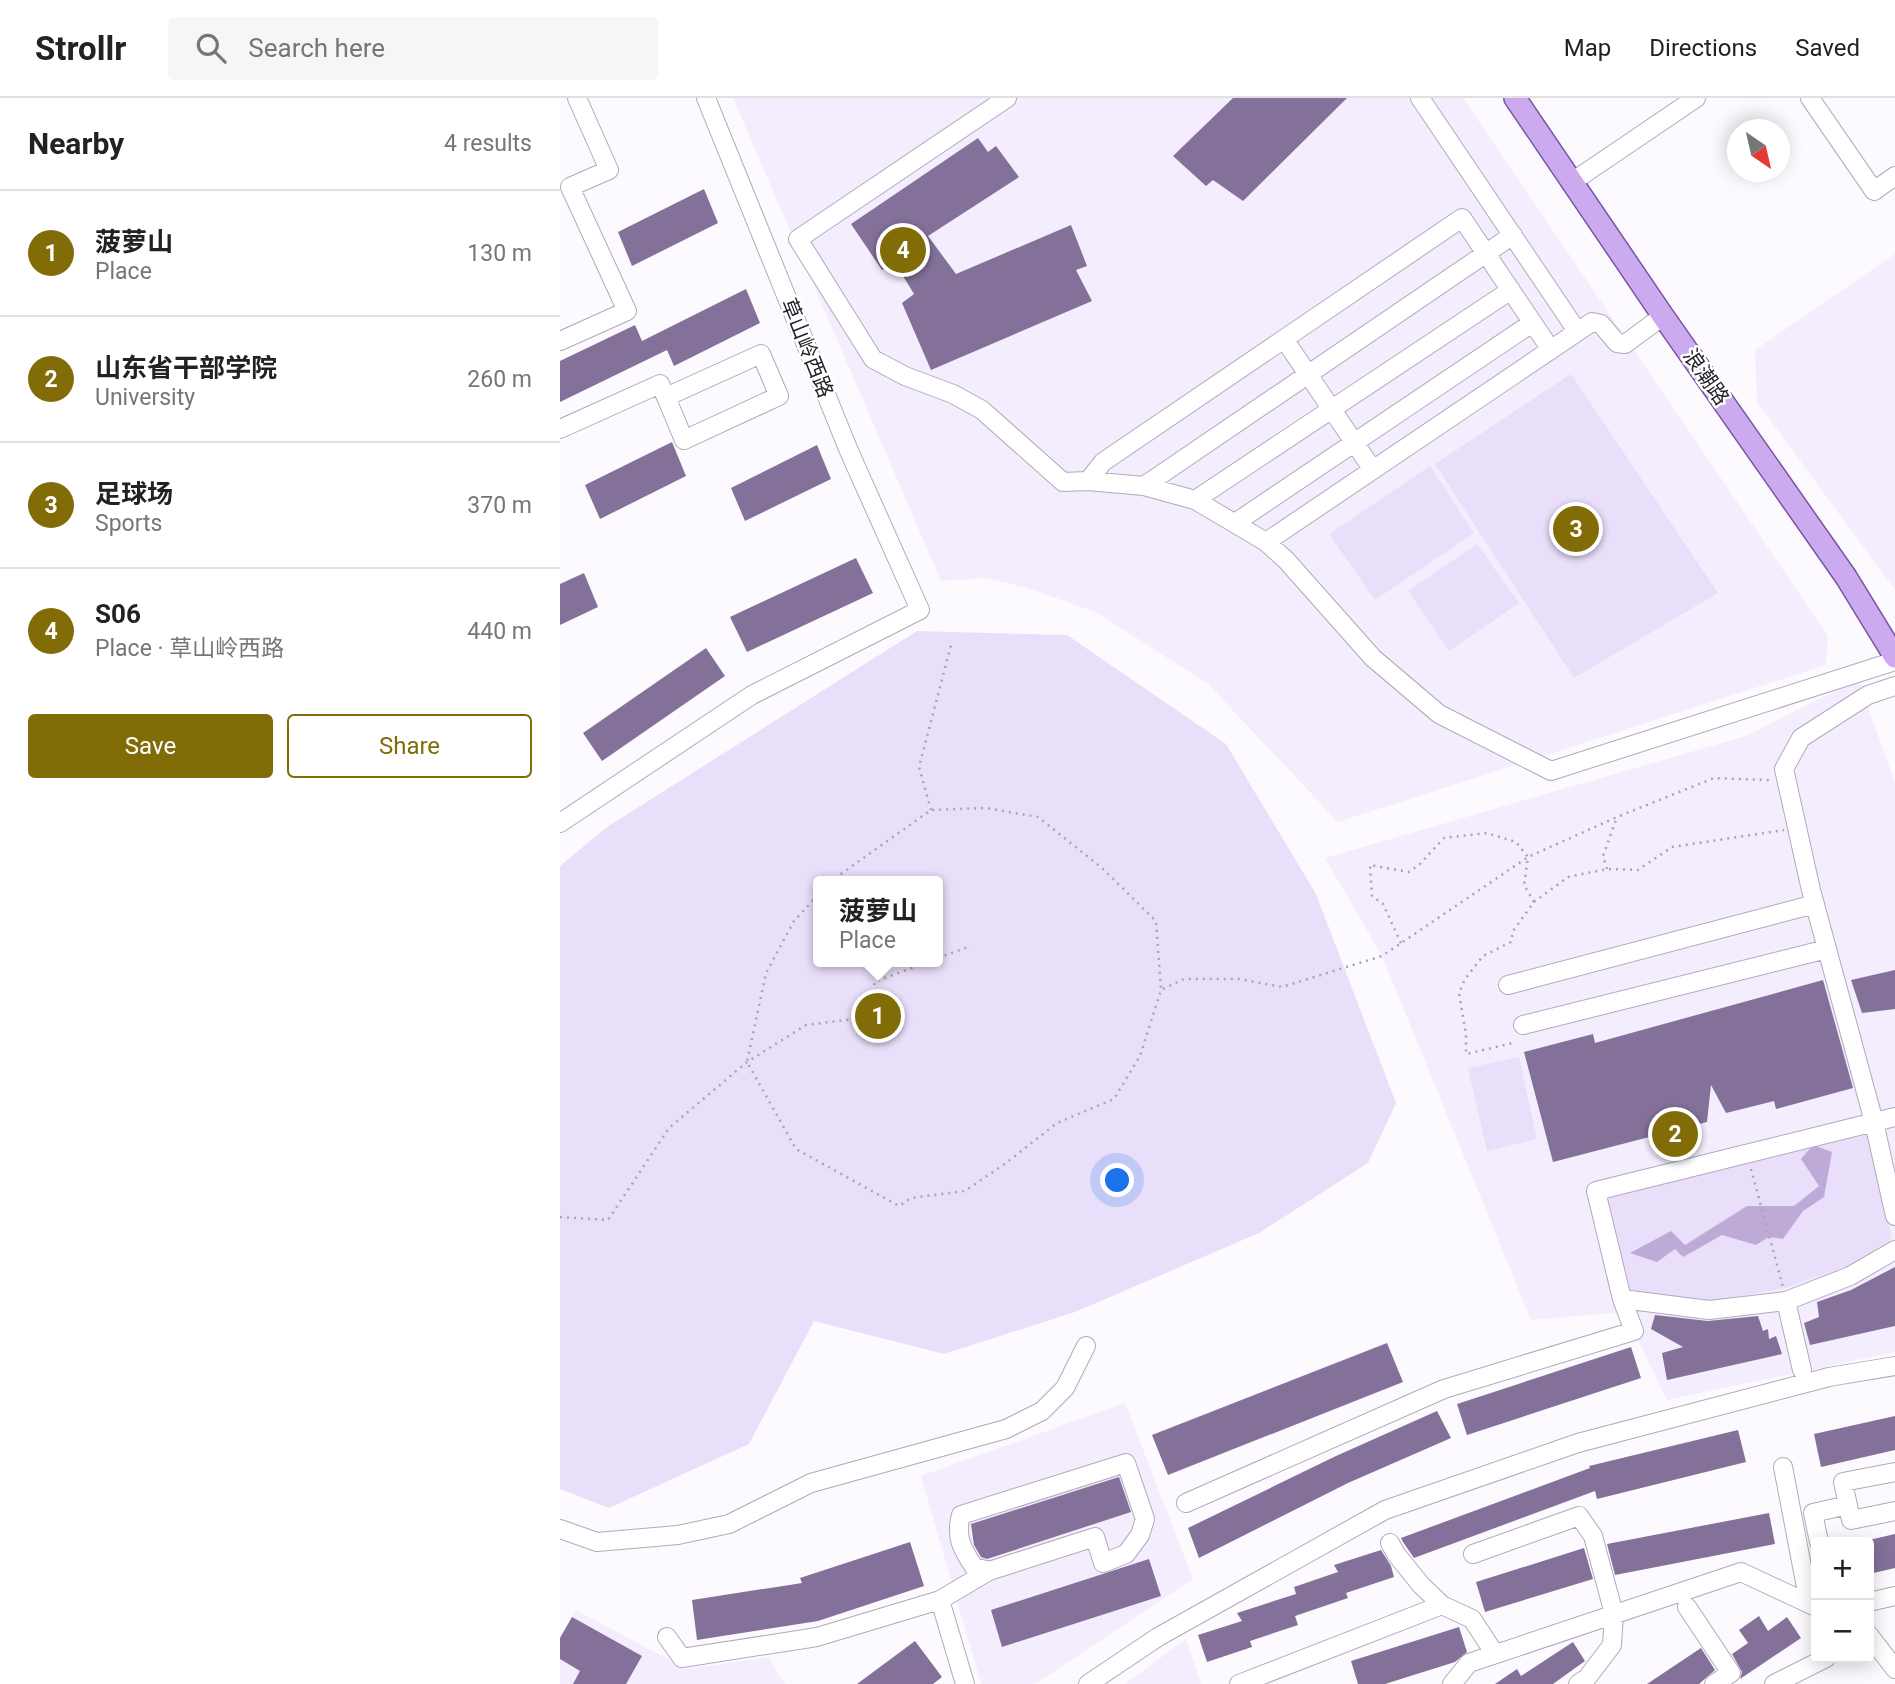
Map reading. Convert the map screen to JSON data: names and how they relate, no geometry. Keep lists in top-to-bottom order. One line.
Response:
{"streets":{"main road":["浪潮路"],"street":["草山岭西路"]},"north":"bottom right","page":{"header":"Strollr","search":"Search here","nav":["Map","Directions","Saved"],"heading":["Nearby","4 results"],"list":[{"mark":"1","name":"菠萝山","note":"Place","value":"130 m"},{"mark":"2","name":"山东省干部学院","note":"University","value":"260 m"},{"mark":"3","name":"足球场","note":"Sports","value":"370 m"},{"mark":"4","name":"S06","note":"Place · 草山岭西路","value":"440 m"}],"pins":["4","3","1","2"],"buttons":["Save","Share"],"popup":["菠萝山","Place"],"map_buttons":["+","−"]}}
